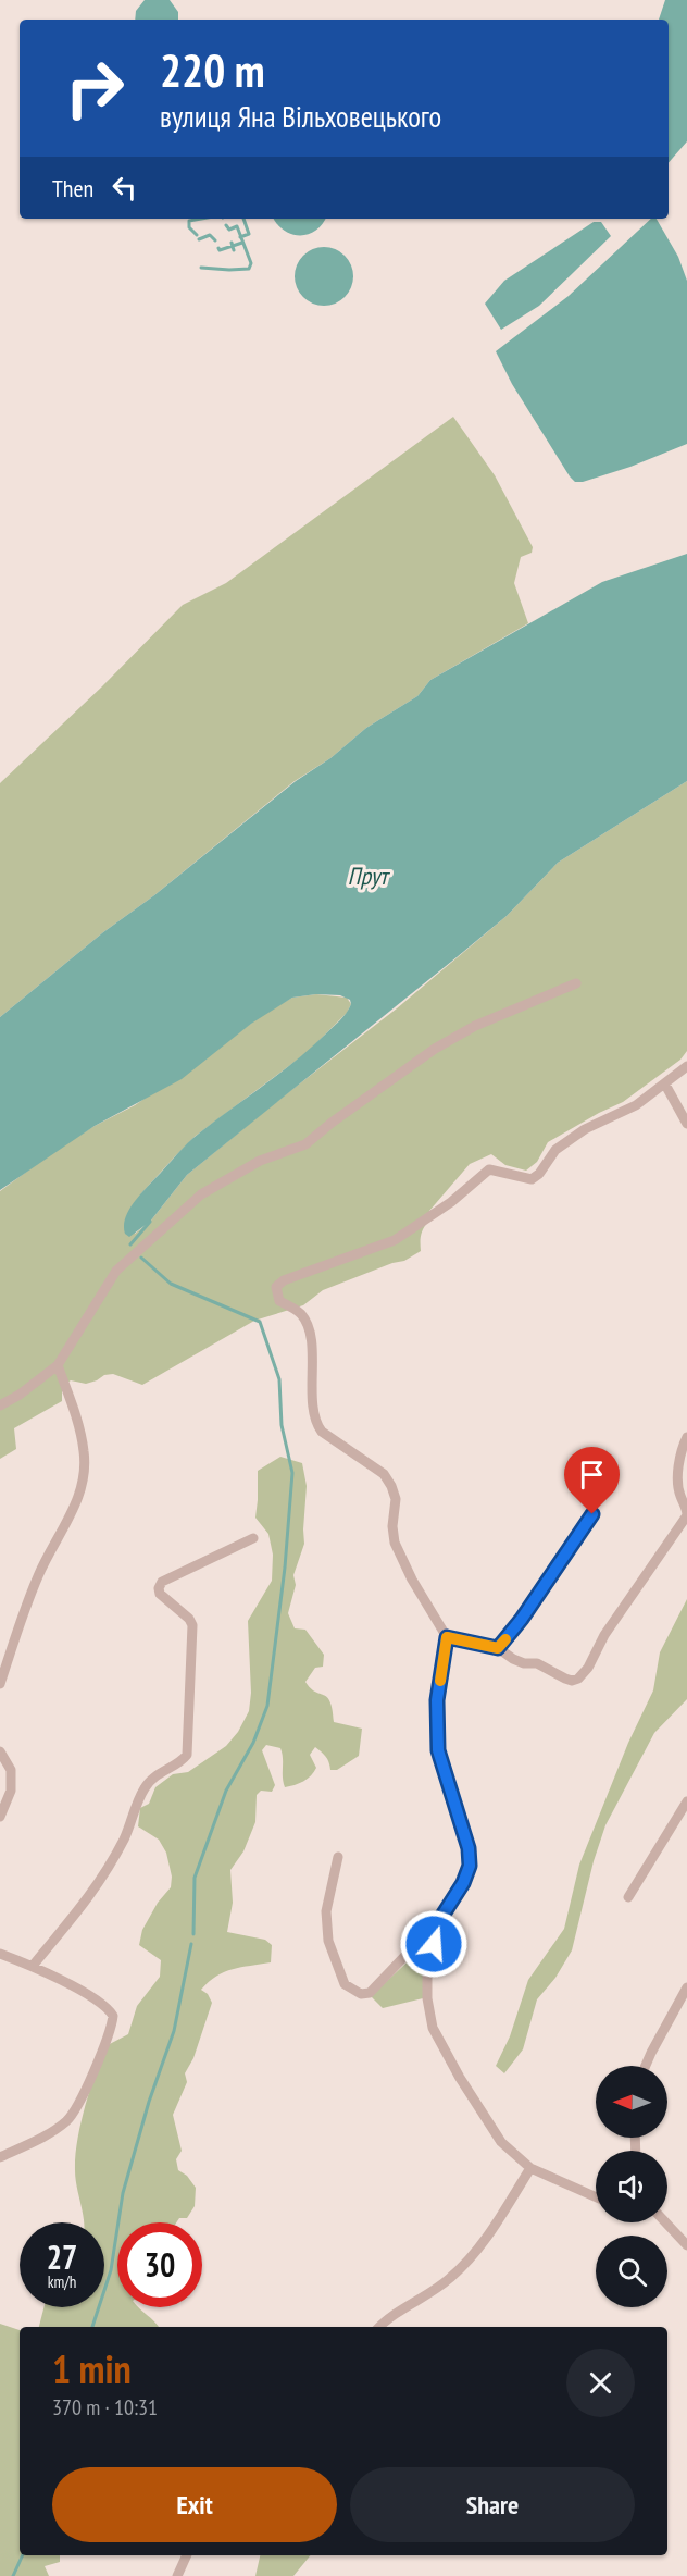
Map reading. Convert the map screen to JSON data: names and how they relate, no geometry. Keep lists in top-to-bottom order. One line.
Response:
{"water":["Прут"],"north":"left","page":{"turn":["220 m","вулиця Яна Вільховецького"],"then":"Then","speed":"27 km/h","limit":"30","heading":["1 min","370 m · 10:31"],"buttons":["Exit","Share"]}}
